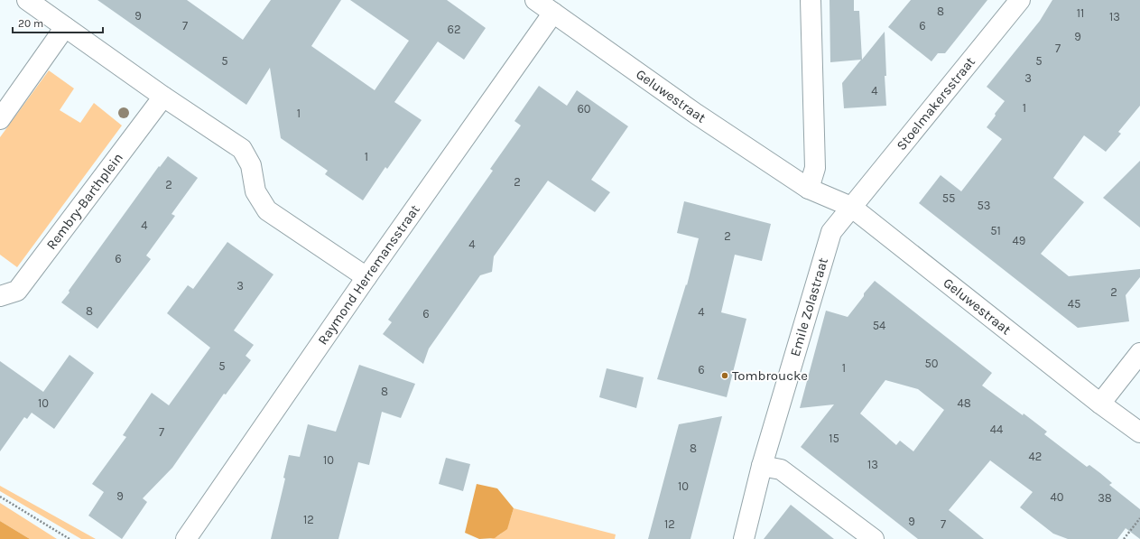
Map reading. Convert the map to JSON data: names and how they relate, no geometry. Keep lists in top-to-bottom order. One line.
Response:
{"streets":{"street":["Geluwestraat","Stoelmakersstraat","Rembry-Barthplein","Raymond Herremansstraat","Emile Zolastraat"]},"crossings":[["Geluwestraat","Stoelmakersstraat"],["Geluwestraat","Raymond Herremansstraat"],["Geluwestraat","Emile Zolastraat"],["Stoelmakersstraat","Emile Zolastraat"]],"places":["Tombroucke"],"house_numbers":["8","11","9","13","7","6","62","9","7","5","5","3","4","1","60","1","1","2","2","55","53","4","51","2","49","4","6","3","2","45","8","4","6","54","50","5","1","6","8","10","48","44","7","15","8","42","10","13","10","9","40","38","12","9","12","7"],"scale_bar":"20 m"}
